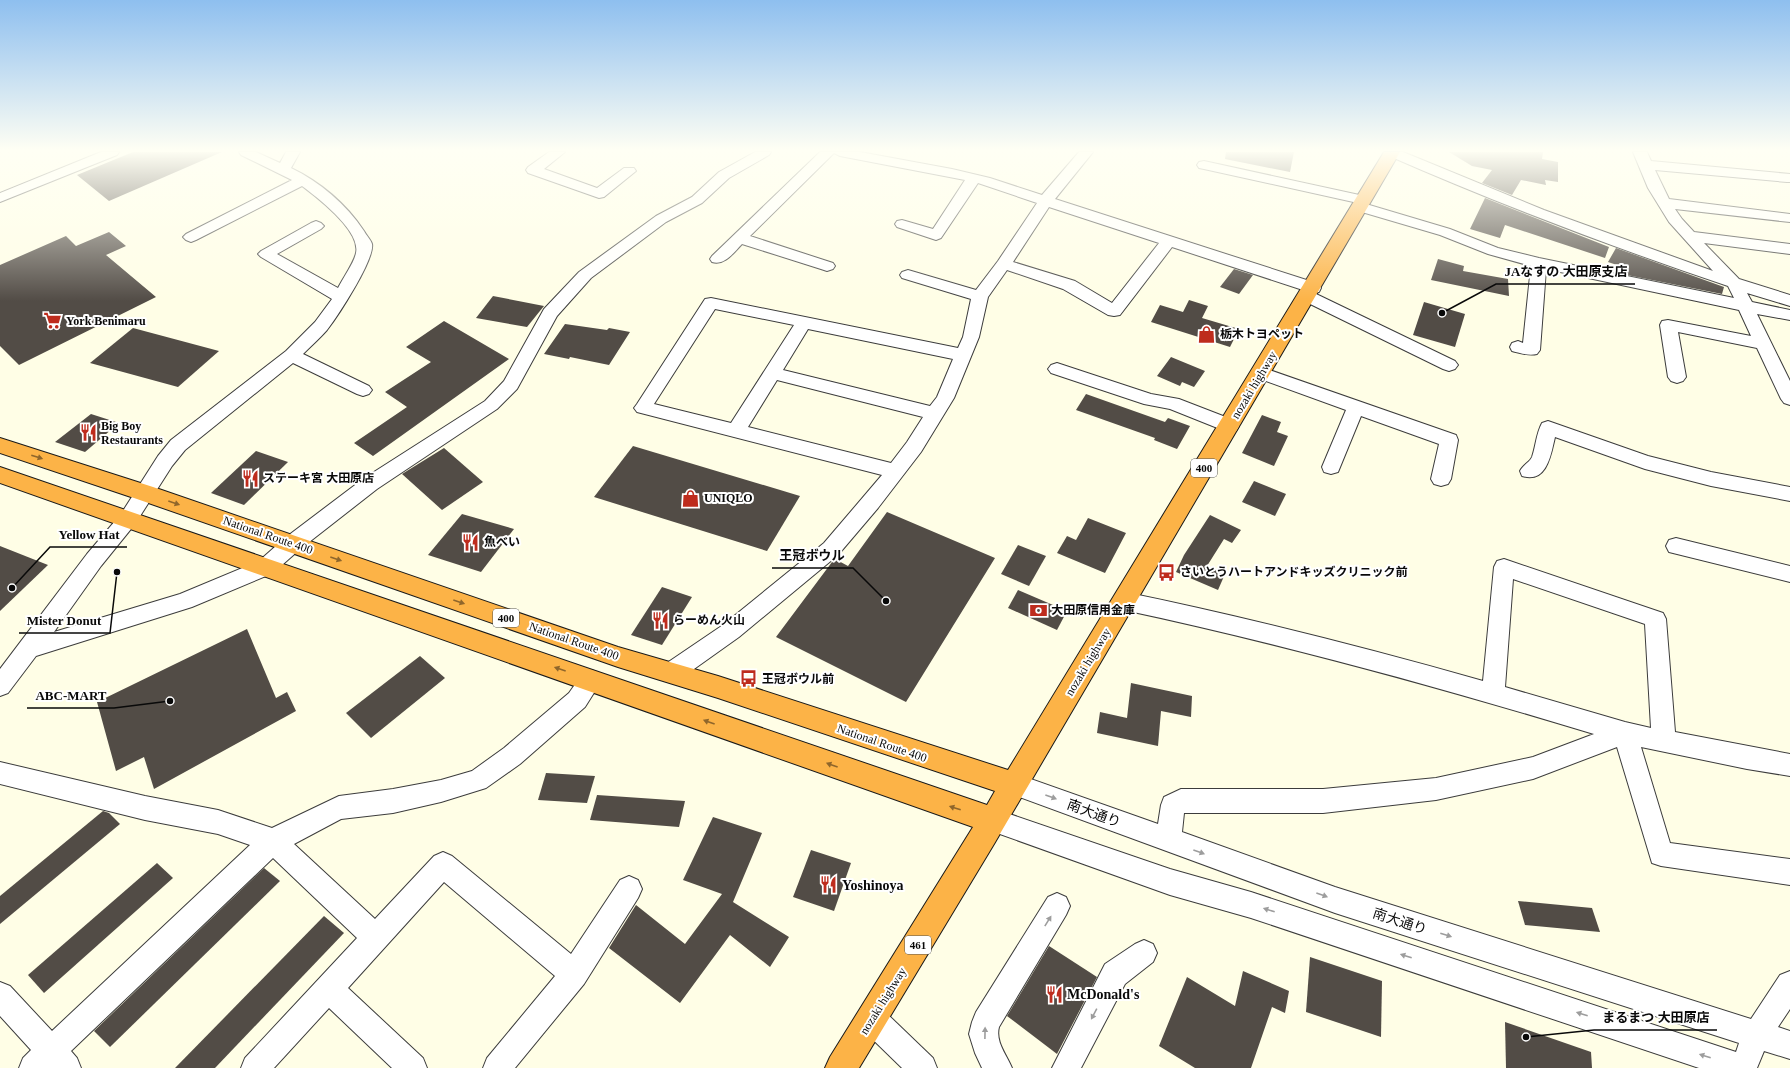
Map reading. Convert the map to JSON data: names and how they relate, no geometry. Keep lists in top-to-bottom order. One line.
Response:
{"streets":{"highway":["nozaki highway","400","National Route 400","461"],"street":["南大通り"]},"crossings":[["nozaki highway","400"],["nozaki highway","National Route 400"],["nozaki highway","南大通り"],["National Route 400","南大通り"]],"places":{"other":["JAなすの 大田原支店","Mister Donut","Yellow Hat","王冠ボウル","ABC-MART","まるまつ 大田原店"],"supermarket":["York Benimaru"],"shop":["栃木トヨペット","UNIQLO"],"restaurant":["Big Boy Restaurants","ステーキ宮 大田原店","魚べい","らーめん火山","Yoshinoya","McDonald's"],"bus stop":["さいとうハートアンドキッズクリニック前","王冠ボウル前"],"bank":["大田原信用金庫"]}}
